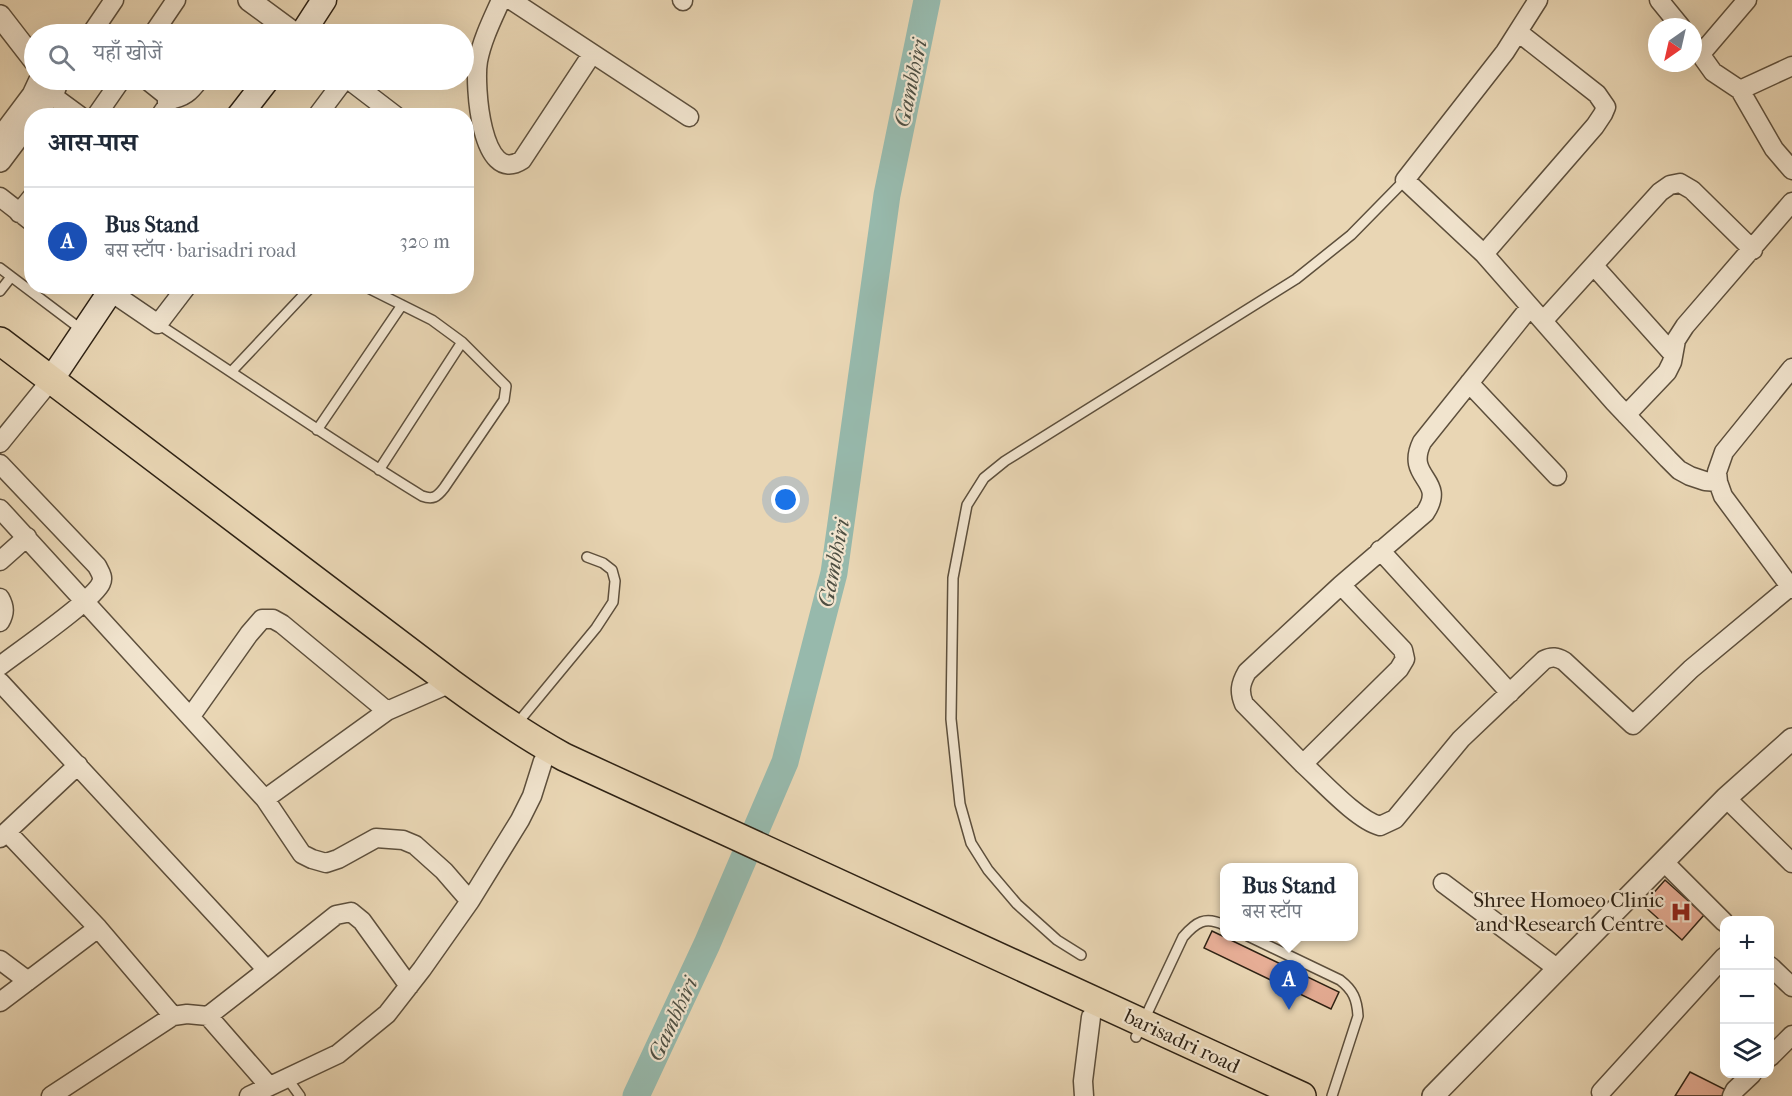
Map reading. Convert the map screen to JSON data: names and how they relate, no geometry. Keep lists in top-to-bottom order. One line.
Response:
{"streets":{"main road":["barisadri road"]},"water":["Gambhiri"],"places":{"hospital":["Shree Homoeo Clinic and Research Centre"]},"north":"bottom left","page":{"search":"यहाँ खोजें","heading":"आस-पास","list":[{"mark":"A","name":"Bus Stand","note":"बस स्टॉप · barisadri road","value":"320 m"}],"popup":["Bus Stand","बस स्टॉप"],"map_buttons":["+","−"],"pins":"A"}}
